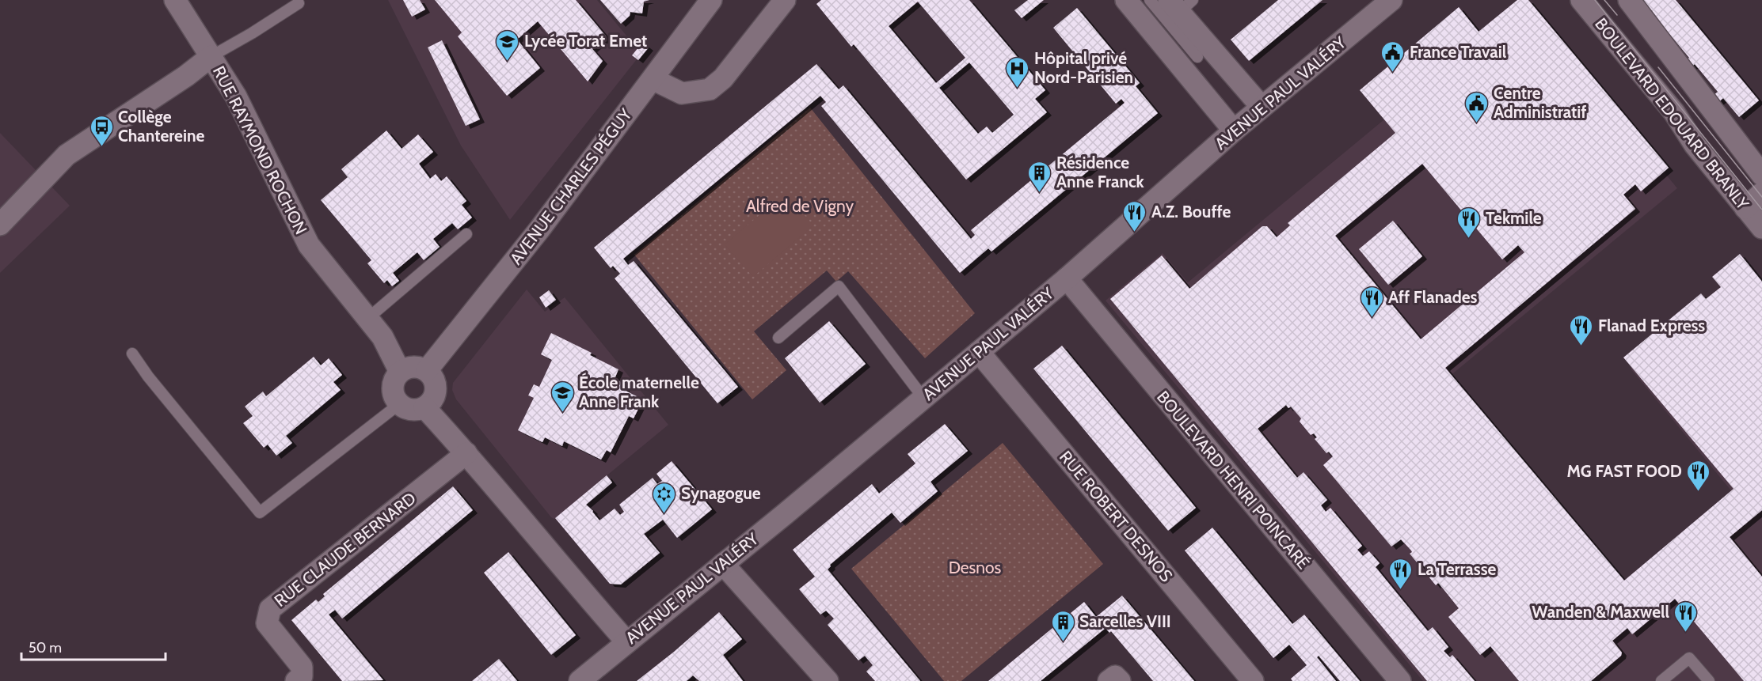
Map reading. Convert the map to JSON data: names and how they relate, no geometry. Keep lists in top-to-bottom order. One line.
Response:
{"streets":{"street":["AVENUE PAUL VALÉRY","BOULEVARD EDOUARD BRANLY","RUE RAYMOND ROCHON","AVENUE CHARLES PÉGUY","BOULEVARD HENRI POINCARÉ","RUE ROBERT DESNOS","RUE CLAUDE BERNARD"]},"crossings":[["AVENUE PAUL VALÉRY","BOULEVARD HENRI POINCARÉ"],["AVENUE PAUL VALÉRY","RUE ROBERT DESNOS"],["RUE RAYMOND ROCHON","AVENUE CHARLES PÉGUY"]],"parks":["Alfred de Vigny","Desnos"],"places":{"school or university":["Lycée Torat Emet","École maternelle Anne Frank"],"public building":["France Travail","Centre Administratif"],"hospital":["Hôpital privé Nord-Parisien"],"bus stop":["Collège Chantereine"],"building":["Résidence Anne Franck","Sarcelles VIII"],"restaurant":["A.Z. Bouffe","Tekmile","Aff Flanades","Flanad Express","MG FAST FOOD","La Terrasse","Wanden & Maxwell"],"synagogue":["Synagogue"]},"scale_bar":"50 m"}
